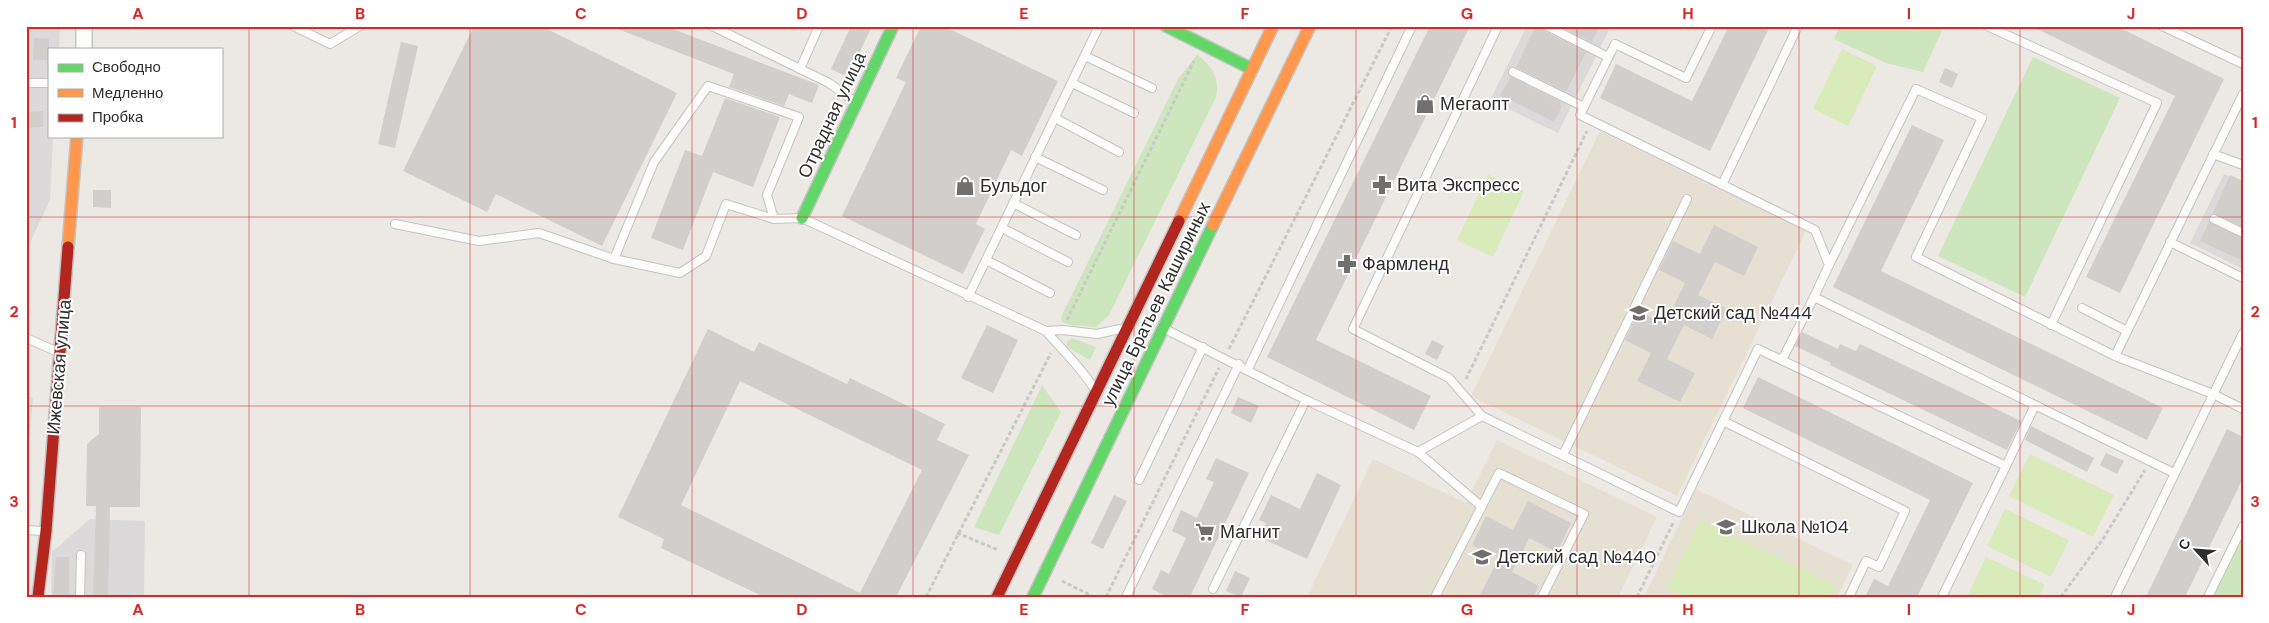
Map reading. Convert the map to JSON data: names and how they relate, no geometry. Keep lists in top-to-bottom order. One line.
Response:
{"streets":{"main road":["Отрадная улица","улица Братьев Кашириных","Ижевская улица"]},"places":{"shop":["Мегаопт","Бульдог"],"pharmacy":["Вита Экспресс","Фармленд"],"school or university":["Детский сад №444","Школа №104","Детский сад №440"],"supermarket":["Магнит"]},"legend":["Свободно","Медленно","Пробка"],"north":"top left","grid":{"columns":["A","B","C","D","E","F","G","H","I","J"],"rows":["1","2","3"]}}
